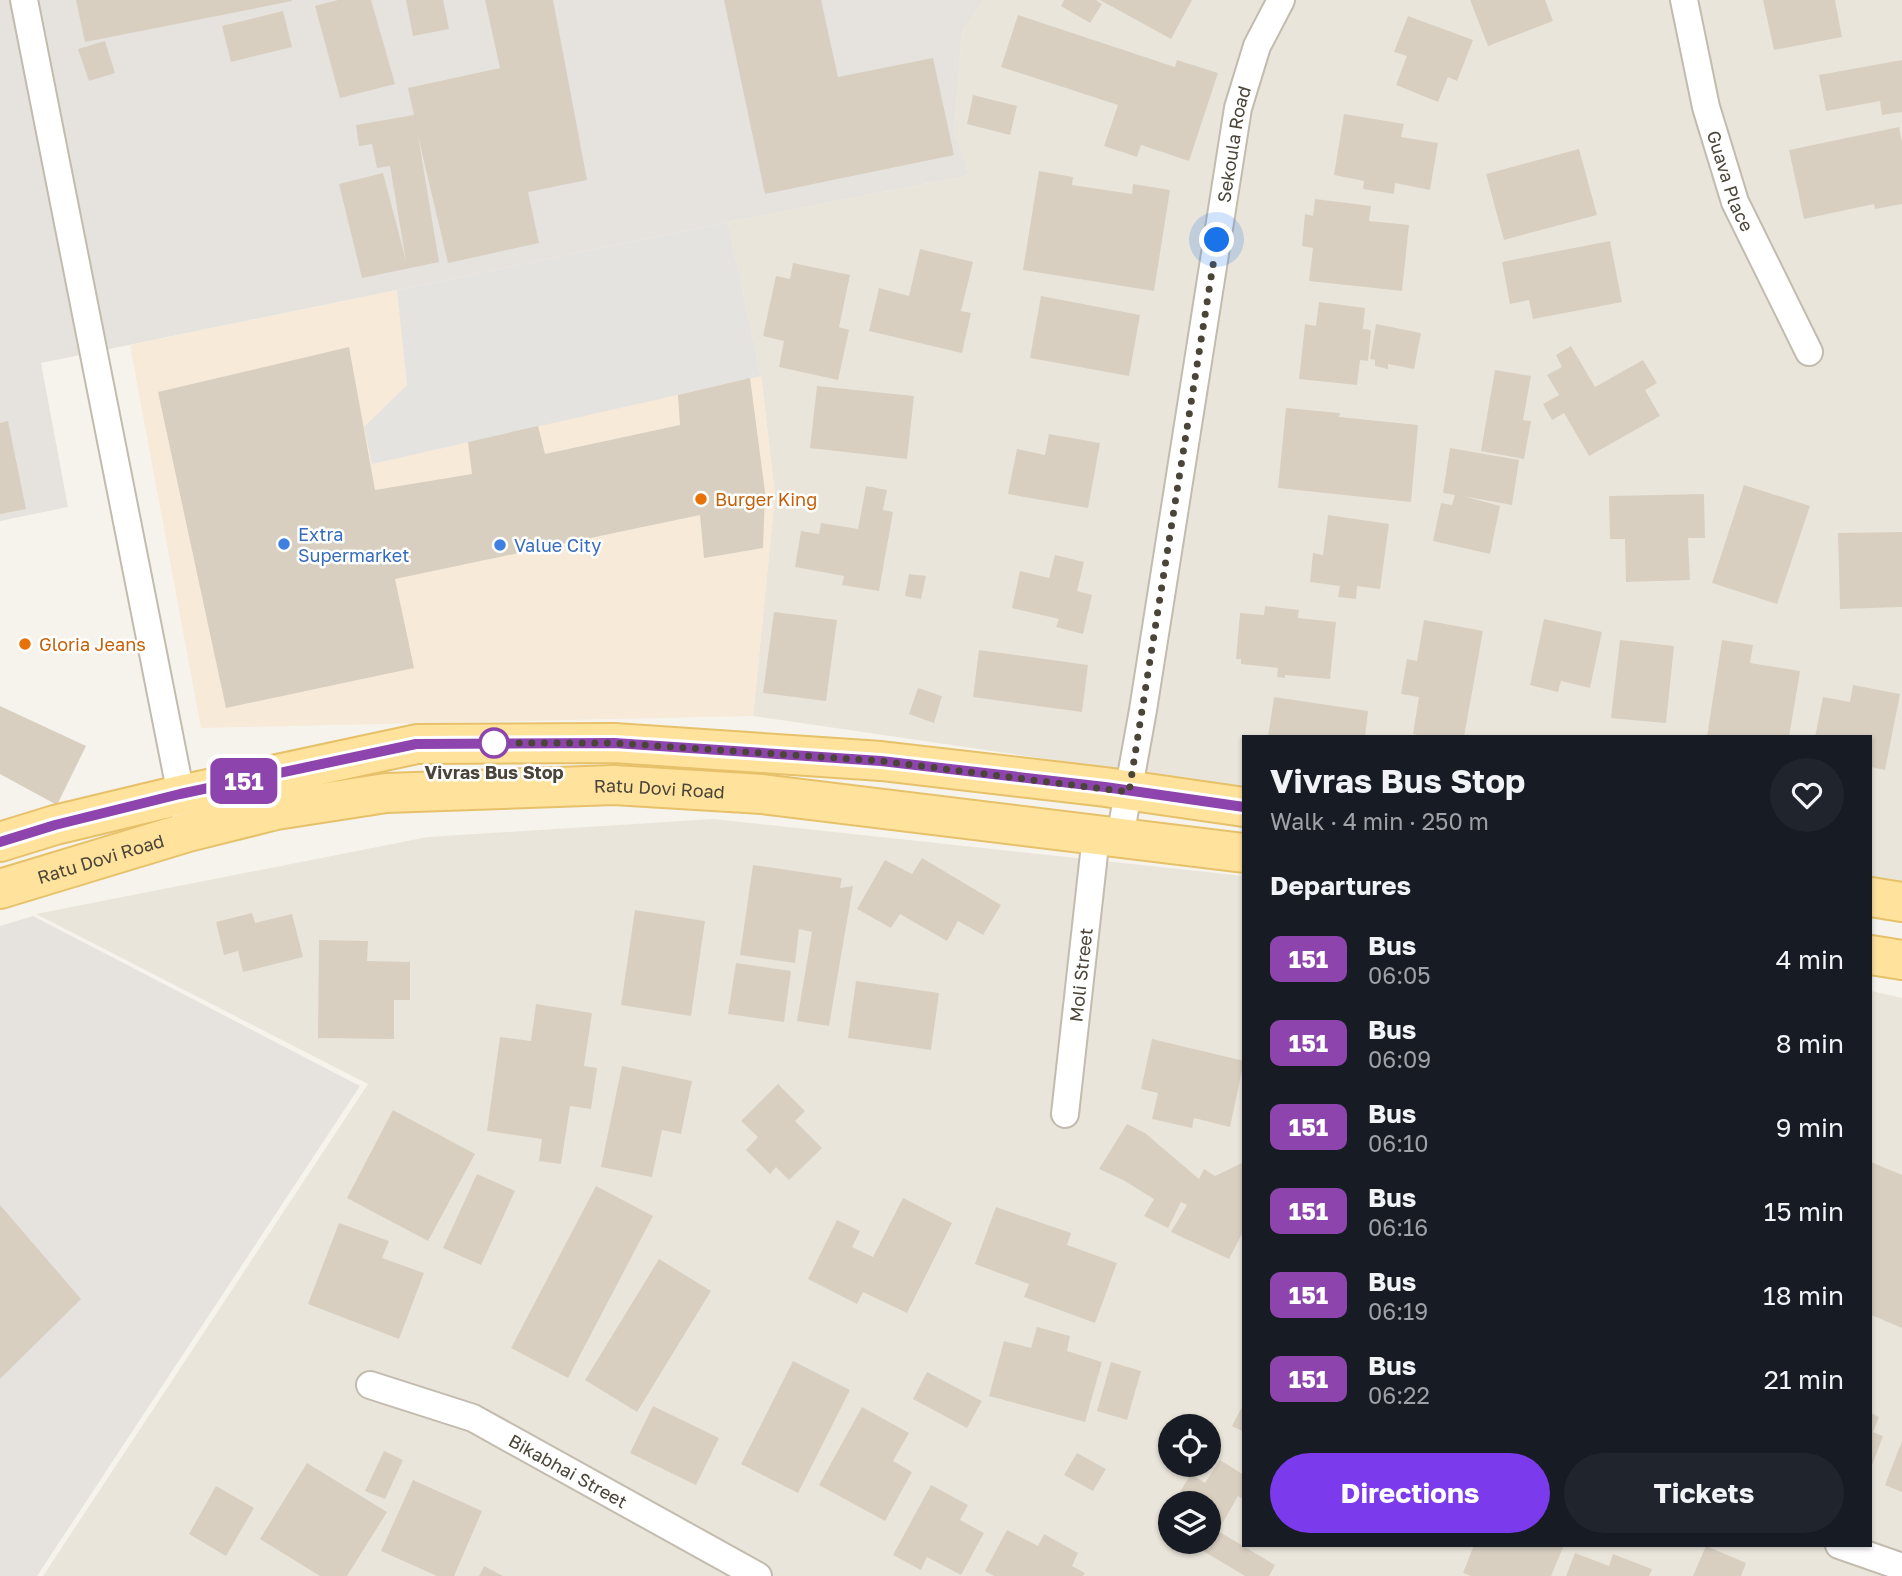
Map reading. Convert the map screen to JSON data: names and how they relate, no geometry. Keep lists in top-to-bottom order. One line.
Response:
{"streets":{"main road":["Ratu Dovi Road"],"street":["Sekoula Road","Guava Place","Moli Street","Bikabhai Street"]},"crossings":[["Sekoula Road","Moli Street"],["Ratu Dovi Road","Moli Street"]],"places":["Burger King","Extra Supermarket","Value City","Gloria Jeans","Vivras Bus Stop"],"lines":["bus line 151"],"page":{"on_map":"151","heading":[["Vivras Bus Stop","Walk · 4 min · 250 m"],"Departures"],"list":[{"mark":"151","name":"Bus","note":"06:05","value":"4 min"},{"mark":"151","name":"Bus","note":"06:09","value":"8 min"},{"mark":"151","name":"Bus","note":"06:10","value":"9 min"},{"mark":"151","name":"Bus","note":"06:16","value":"15 min"},{"mark":"151","name":"Bus","note":"06:19","value":"18 min"},{"mark":"151","name":"Bus","note":"06:22","value":"21 min"}],"buttons":["Directions","Tickets"]}}
